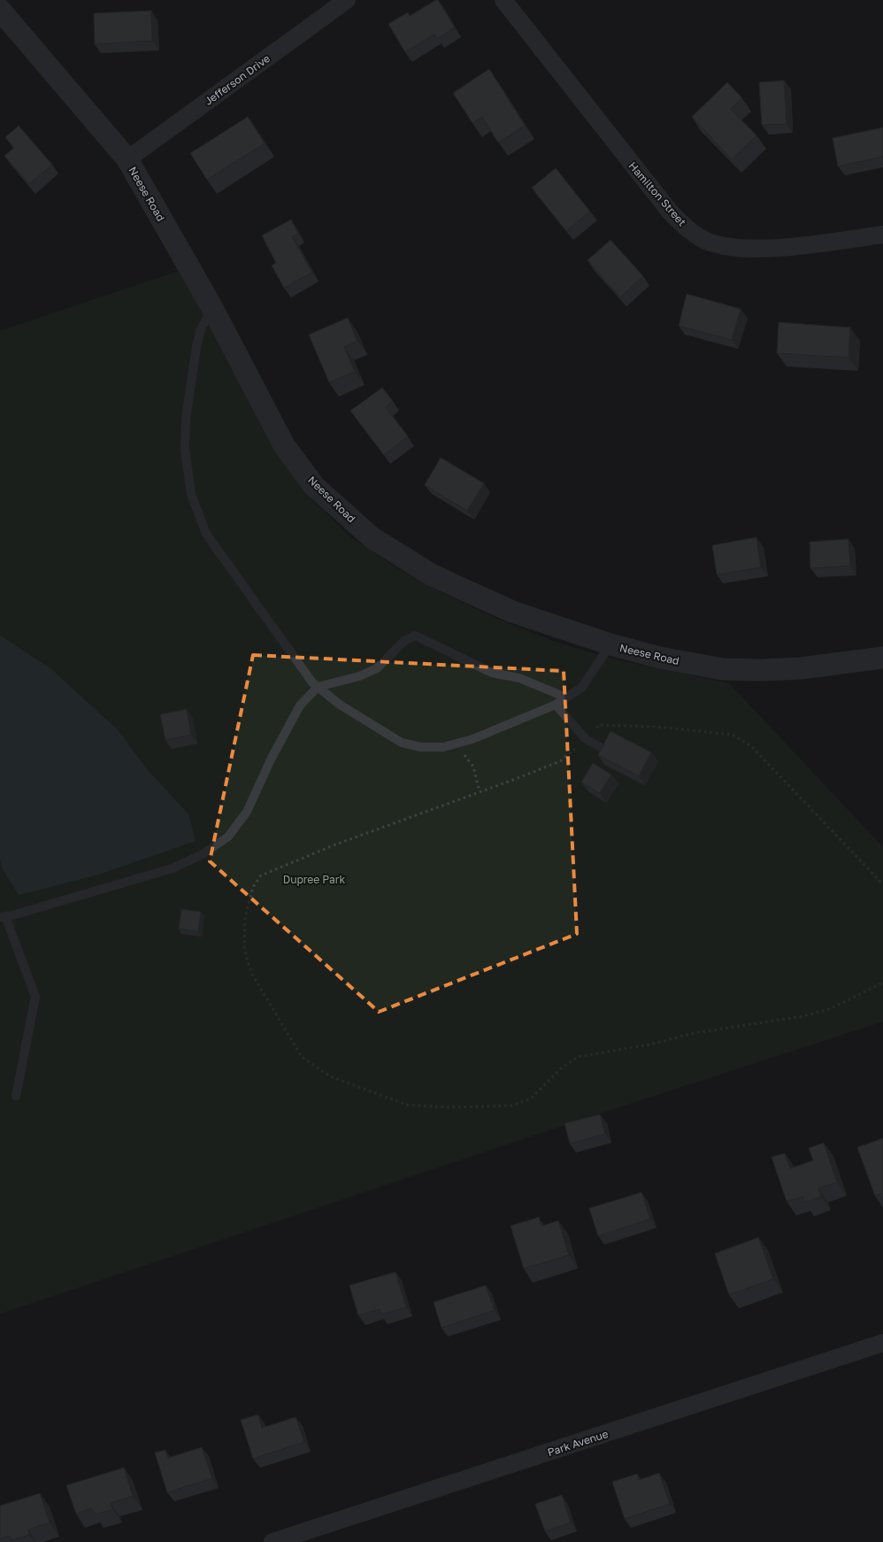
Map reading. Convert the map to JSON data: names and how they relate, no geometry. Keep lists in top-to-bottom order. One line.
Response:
{"streets":{"street":["Jefferson Drive","Neese Road","Hamilton Street","Park Avenue"]},"crossings":[["Jefferson Drive","Neese Road"]],"parks":["Dupree Park"]}
